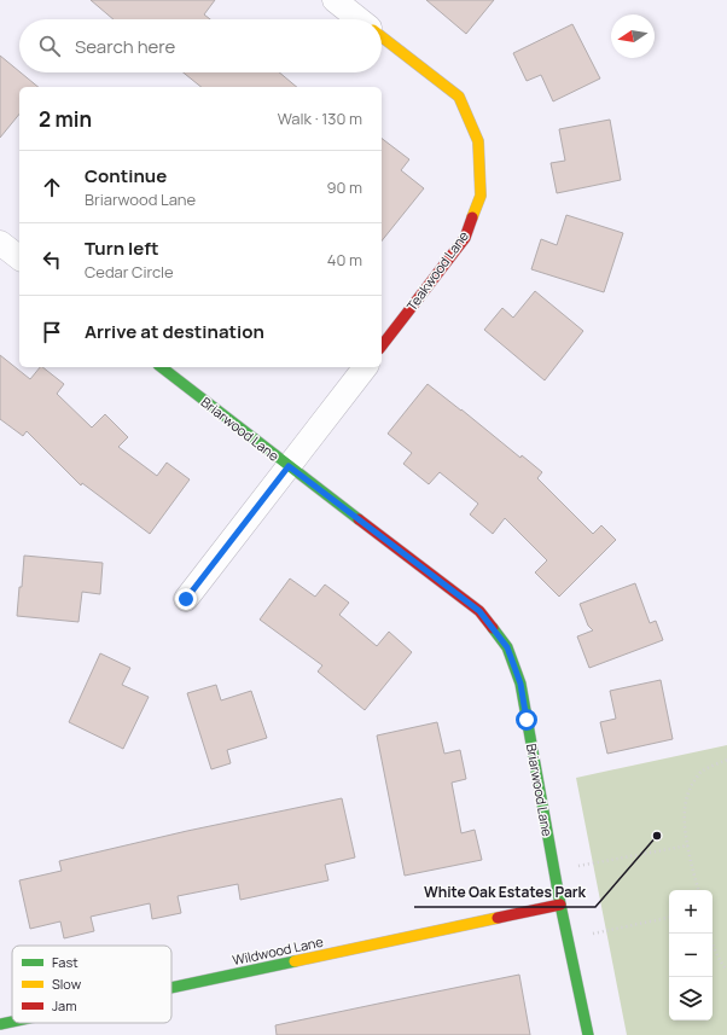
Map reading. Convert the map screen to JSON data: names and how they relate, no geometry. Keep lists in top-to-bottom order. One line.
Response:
{"streets":{"street":["Teakwood Lane","Briarwood Lane","Wildwood Lane"]},"crossings":[["Briarwood Lane","Wildwood Lane"]],"places":["White Oak Estates Park"],"legend":["Fast","Slow","Jam"],"north":"left","page":{"search":"Search here","heading":["2 min","Walk · 130 m"],"list":[["Continue","Briarwood Lane","90 m"],["Turn left","Cedar Circle","40 m"],"Arrive at destination"],"map_buttons":["+","−"]}}
